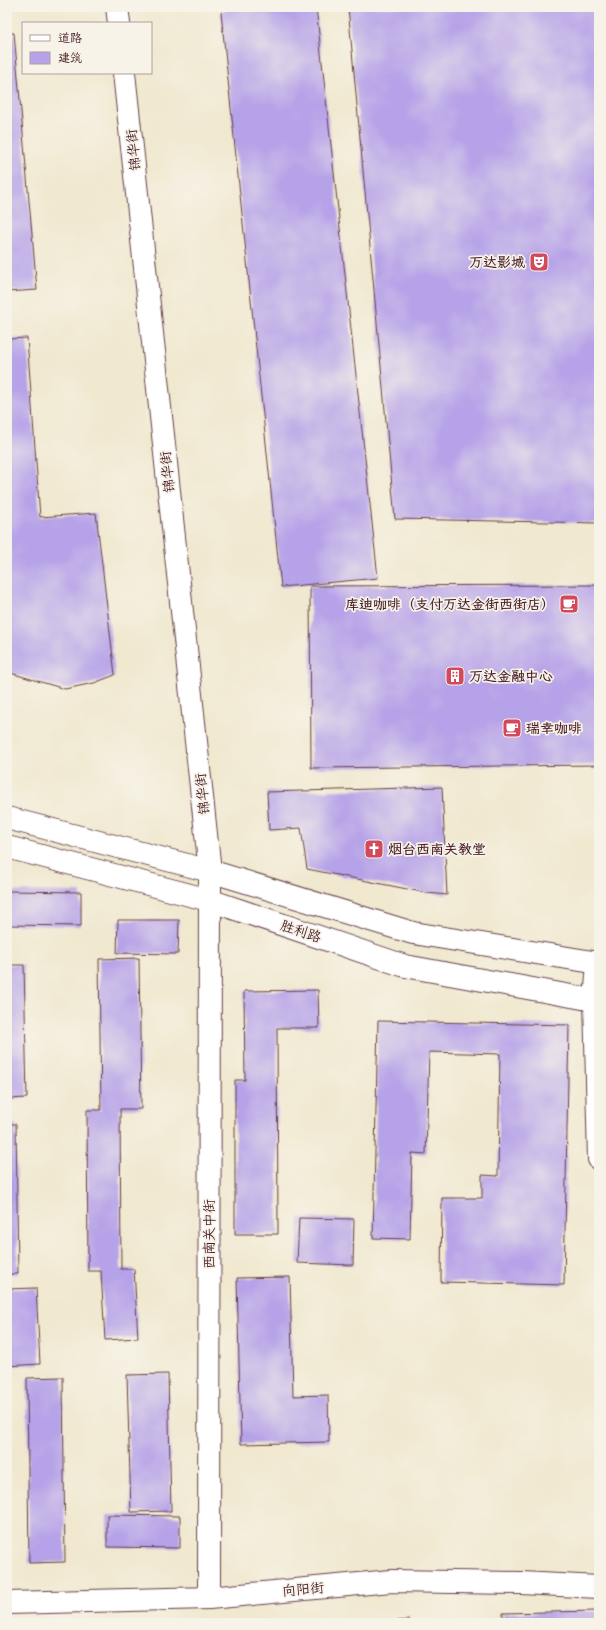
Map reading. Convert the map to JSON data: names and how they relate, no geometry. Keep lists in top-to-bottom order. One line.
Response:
{"streets":{"street":["锦华街","胜利路","西南关中街","向阳街"]},"crossings":[["锦华街","西南关中街"],["胜利路","西南关中街"],["西南关中街","向阳街"]],"places":{"theatre":["万达影城"],"cafe":["库迪咖啡（支付万达金街西街店）","瑞幸咖啡"],"building":["万达金融中心"],"church":["烟台西南关教堂"]},"legend":["道路","建筑"]}
